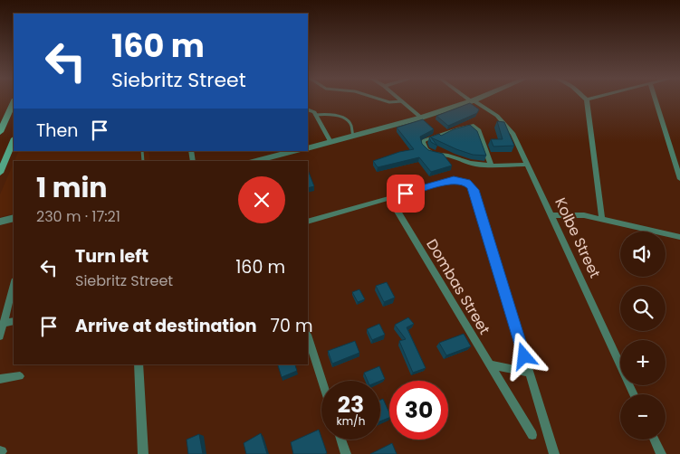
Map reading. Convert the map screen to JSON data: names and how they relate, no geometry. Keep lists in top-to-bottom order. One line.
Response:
{"streets":{"street":["Kolbe Street","Dombas Street"]},"page":{"turn":["160 m","Siebritz Street"],"then":"Then","heading":["1 min","230 m · 17:21"],"map_buttons":["+","−"],"list":[{"name":"Turn left","note":"Siebritz Street","value":"160 m"},{"name":"Arrive at destination","value":"70 m"}],"speed":"23 km/h","limit":"30"}}
